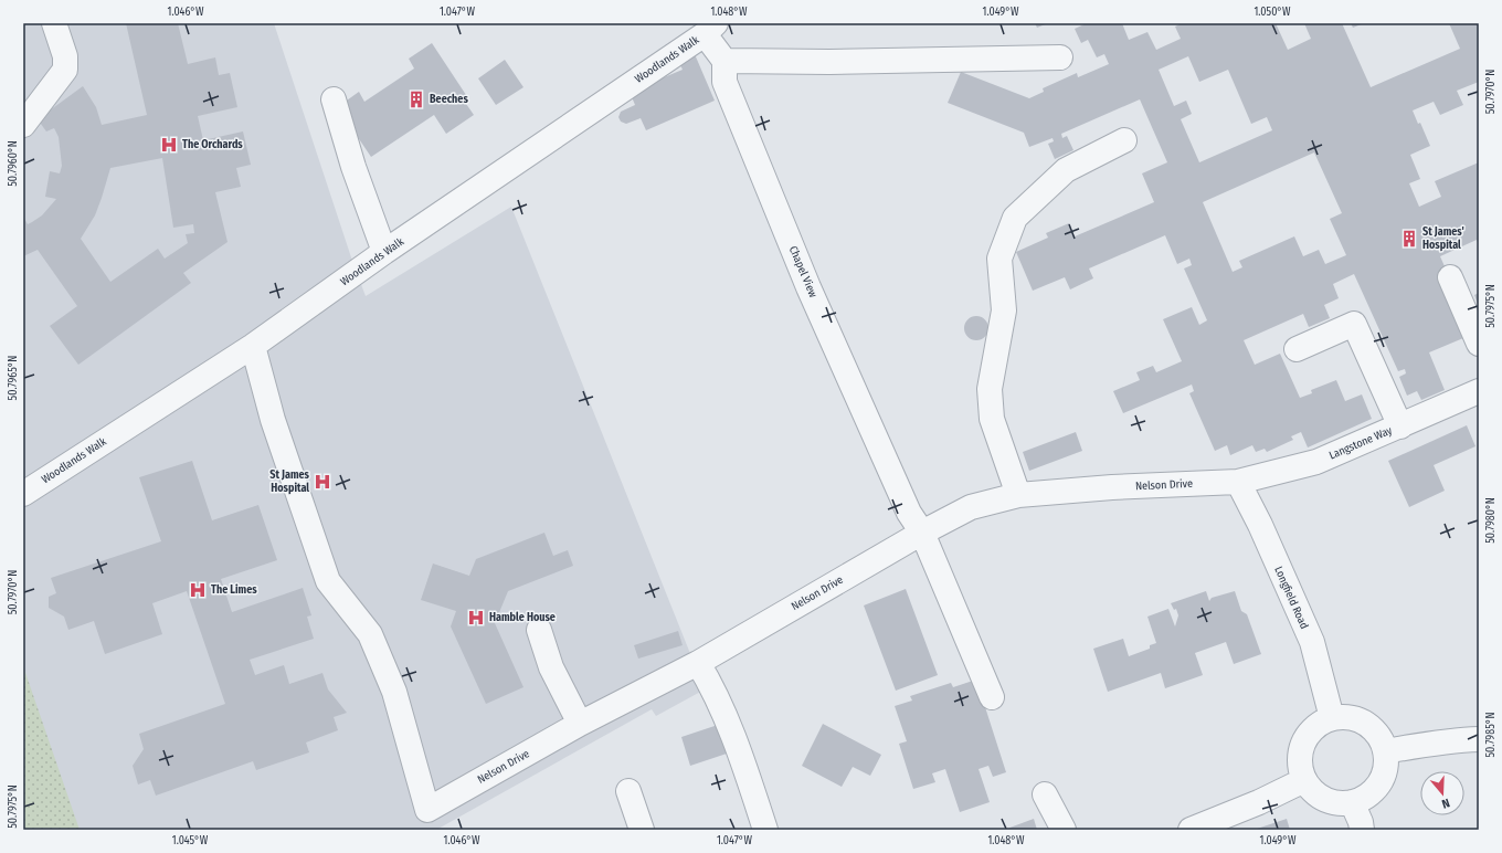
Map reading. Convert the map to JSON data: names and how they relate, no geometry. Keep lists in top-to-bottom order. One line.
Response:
{"streets":{"street":["Woodlands Walk","Chapel View","Langstone Way","Nelson Drive","Longfield Road"]},"crossings":[["Woodlands Walk","Nelson Drive"],["Chapel View","Nelson Drive"],["Langstone Way","Nelson Drive"],["Langstone Way","Longfield Road"],["Nelson Drive","Longfield Road"]],"places":{"building":["Beeches","St James' Hospital"],"hospital":["The Orchards","St James Hospital","The Limes","Hamble House"]},"north":"bottom","coordinates":["1.046°W","1.047°W","1.048°W","1.049°W","1.050°W","50.7970°N","50.7960°N","50.7975°N","50.7965°N","50.7980°N","50.7985°N","1.045°W"]}
